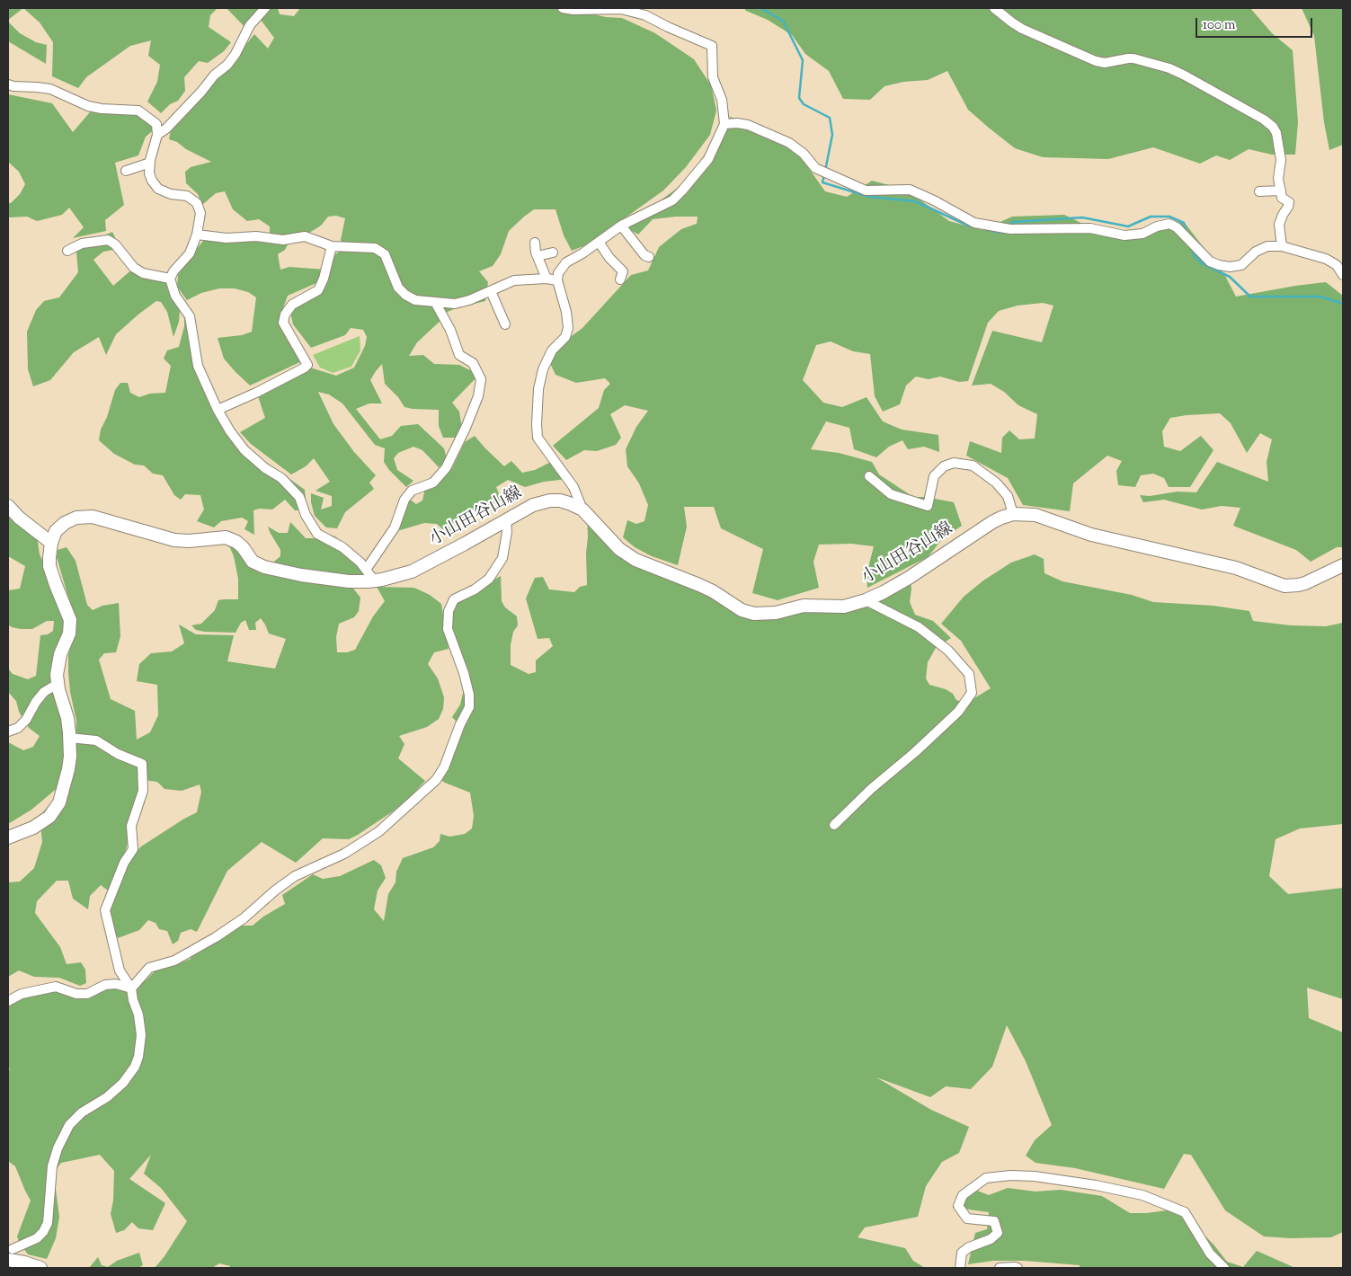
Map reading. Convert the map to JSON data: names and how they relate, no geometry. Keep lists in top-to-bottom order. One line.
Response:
{"streets":{"main road":["小山田谷山線"]},"scale_bar":"100 m"}
